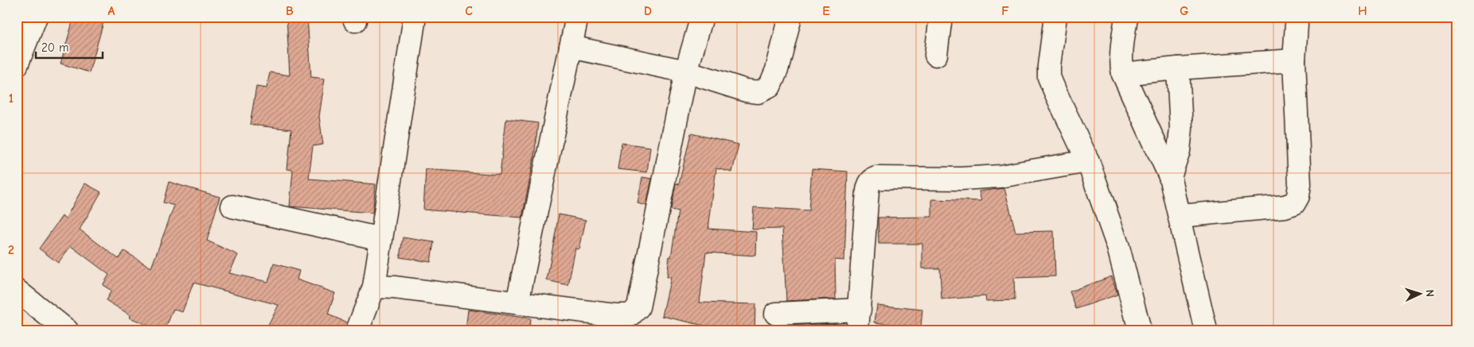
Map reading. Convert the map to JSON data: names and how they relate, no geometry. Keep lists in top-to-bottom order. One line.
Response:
{"scale_bar":"20 m","north":"right","grid":{"columns":["A","B","C","D","E","F","G","H"],"rows":["1","2"]}}
